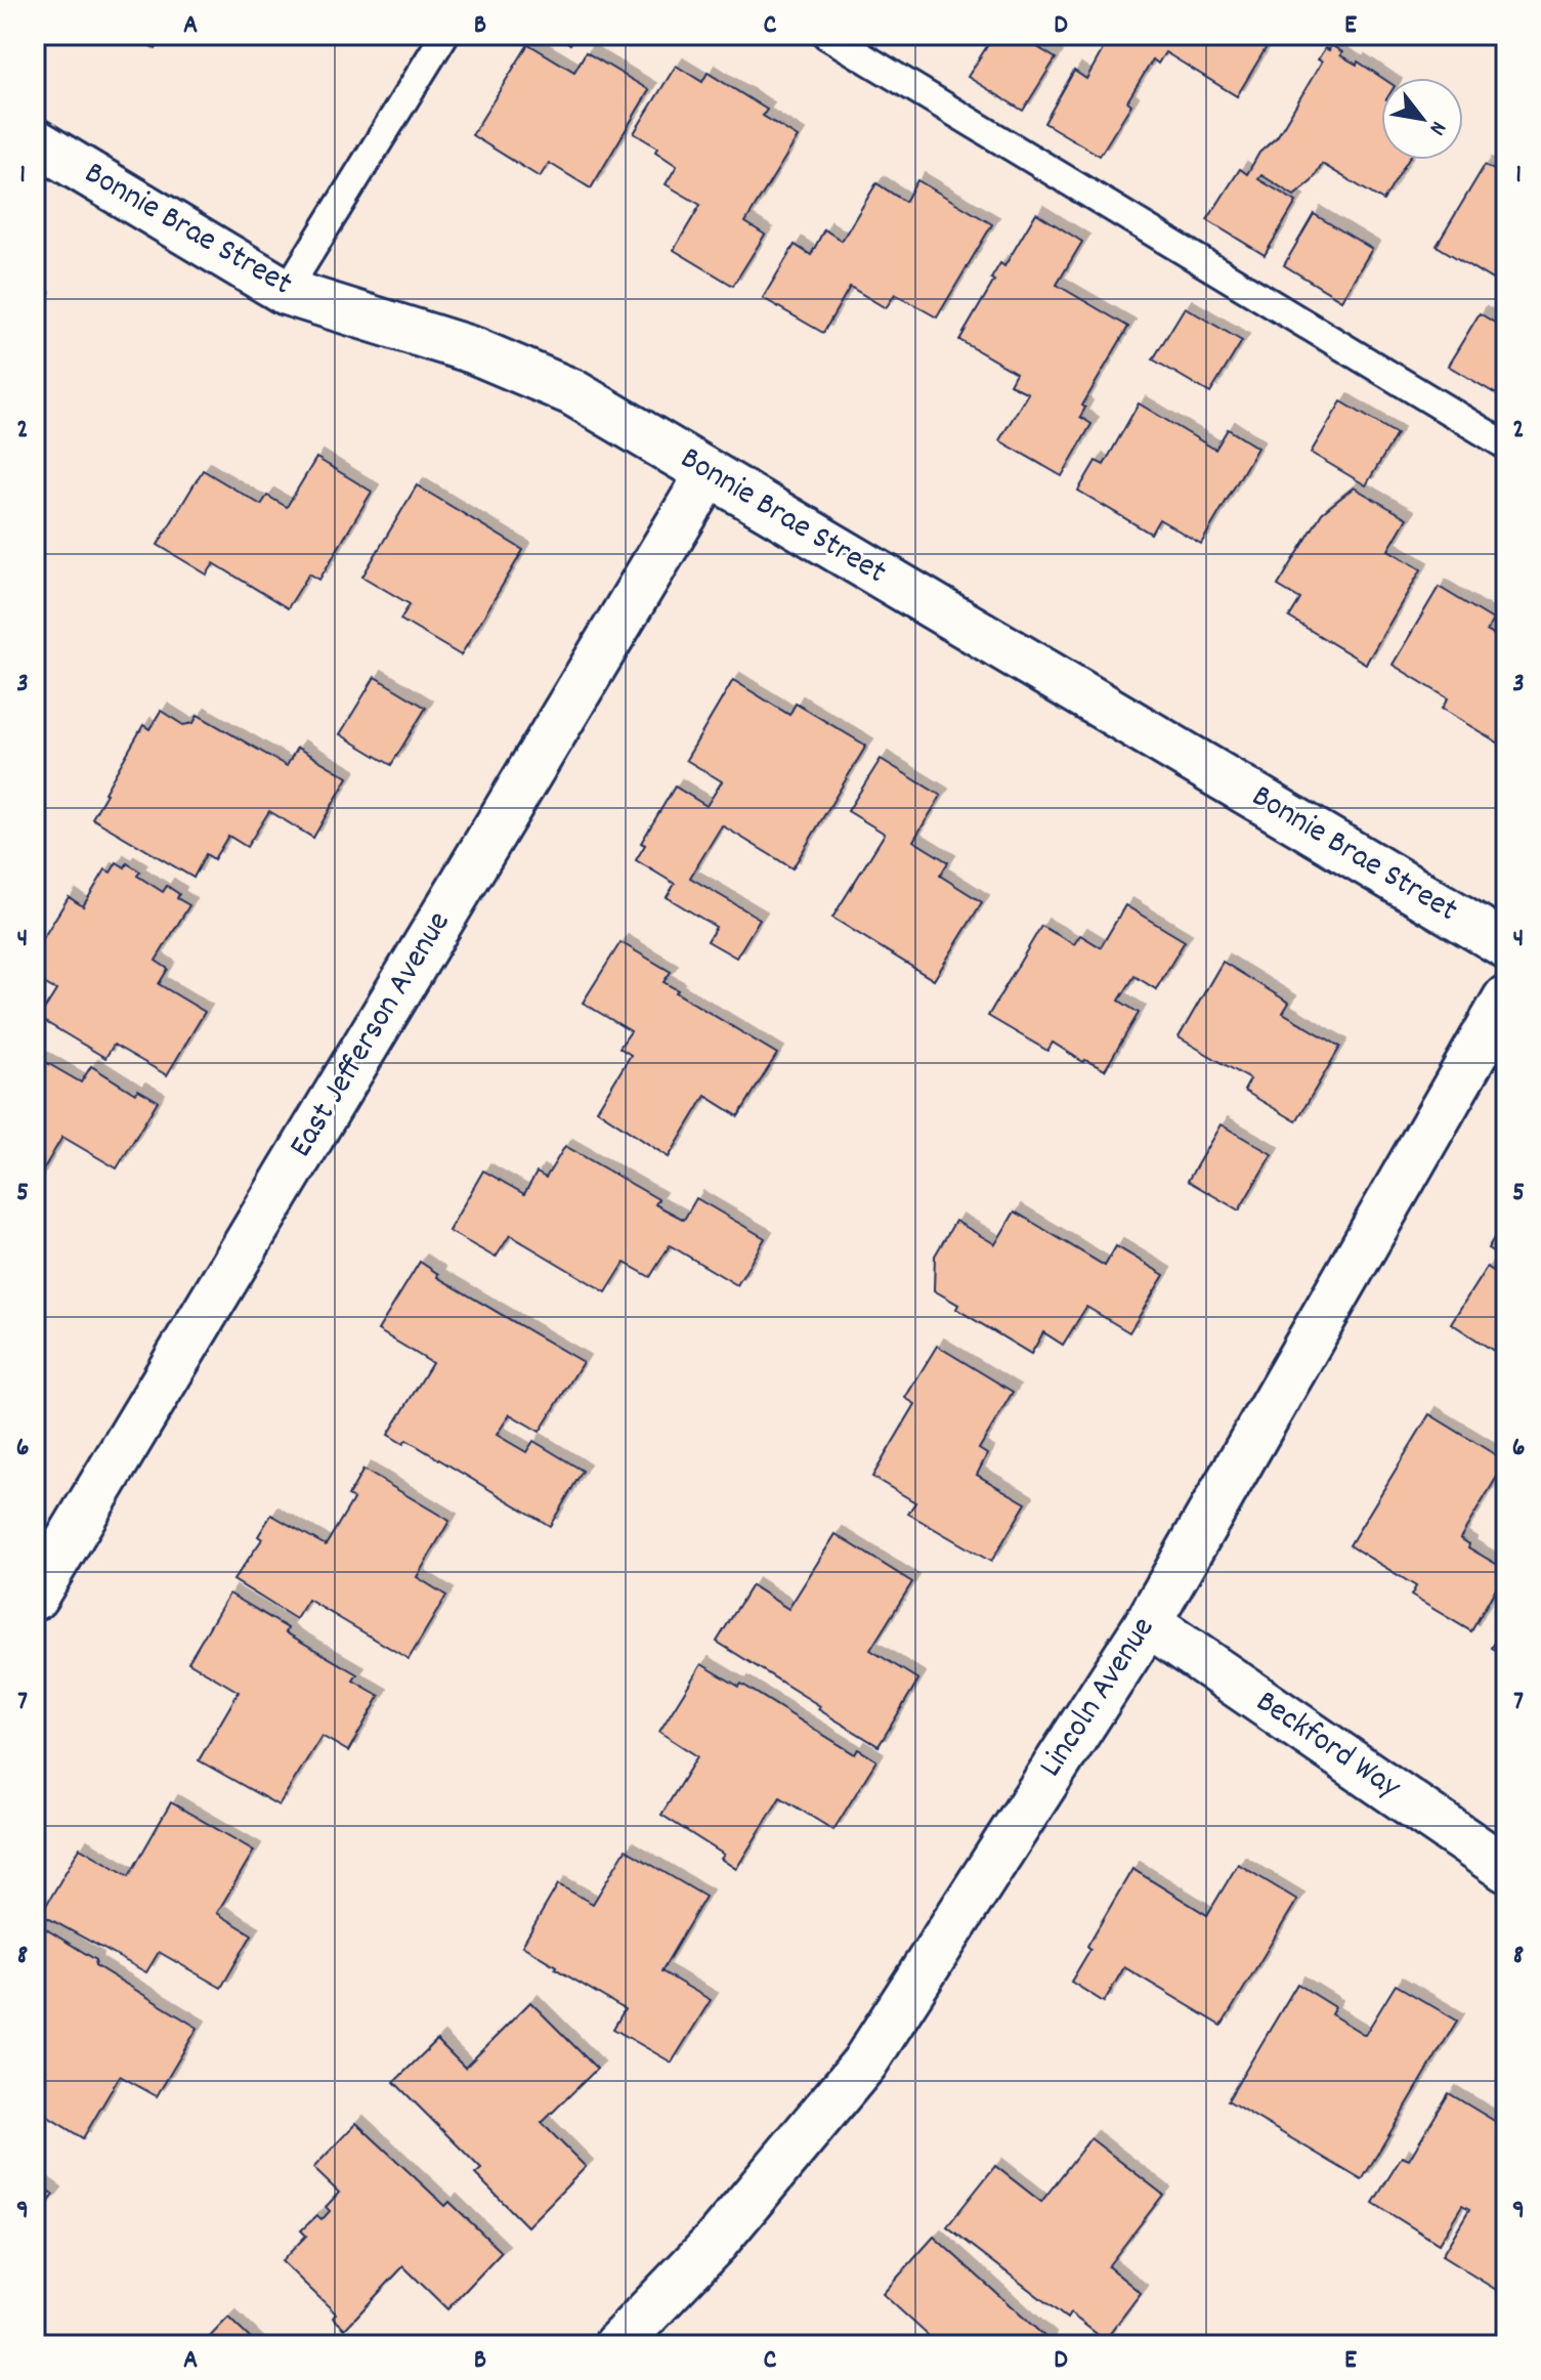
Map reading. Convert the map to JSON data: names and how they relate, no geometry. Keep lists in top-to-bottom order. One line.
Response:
{"streets":{"street":["Bonnie Brae Street","East Jefferson Avenue","Lincoln Avenue","Beckford Way"]},"crossings":[["Bonnie Brae Street","East Jefferson Avenue"],["Lincoln Avenue","Beckford Way"]],"north":"bottom right","grid":{"columns":["A","B","C","D","E"],"rows":["1","2","3","4","5","6","7","8","9"]}}
